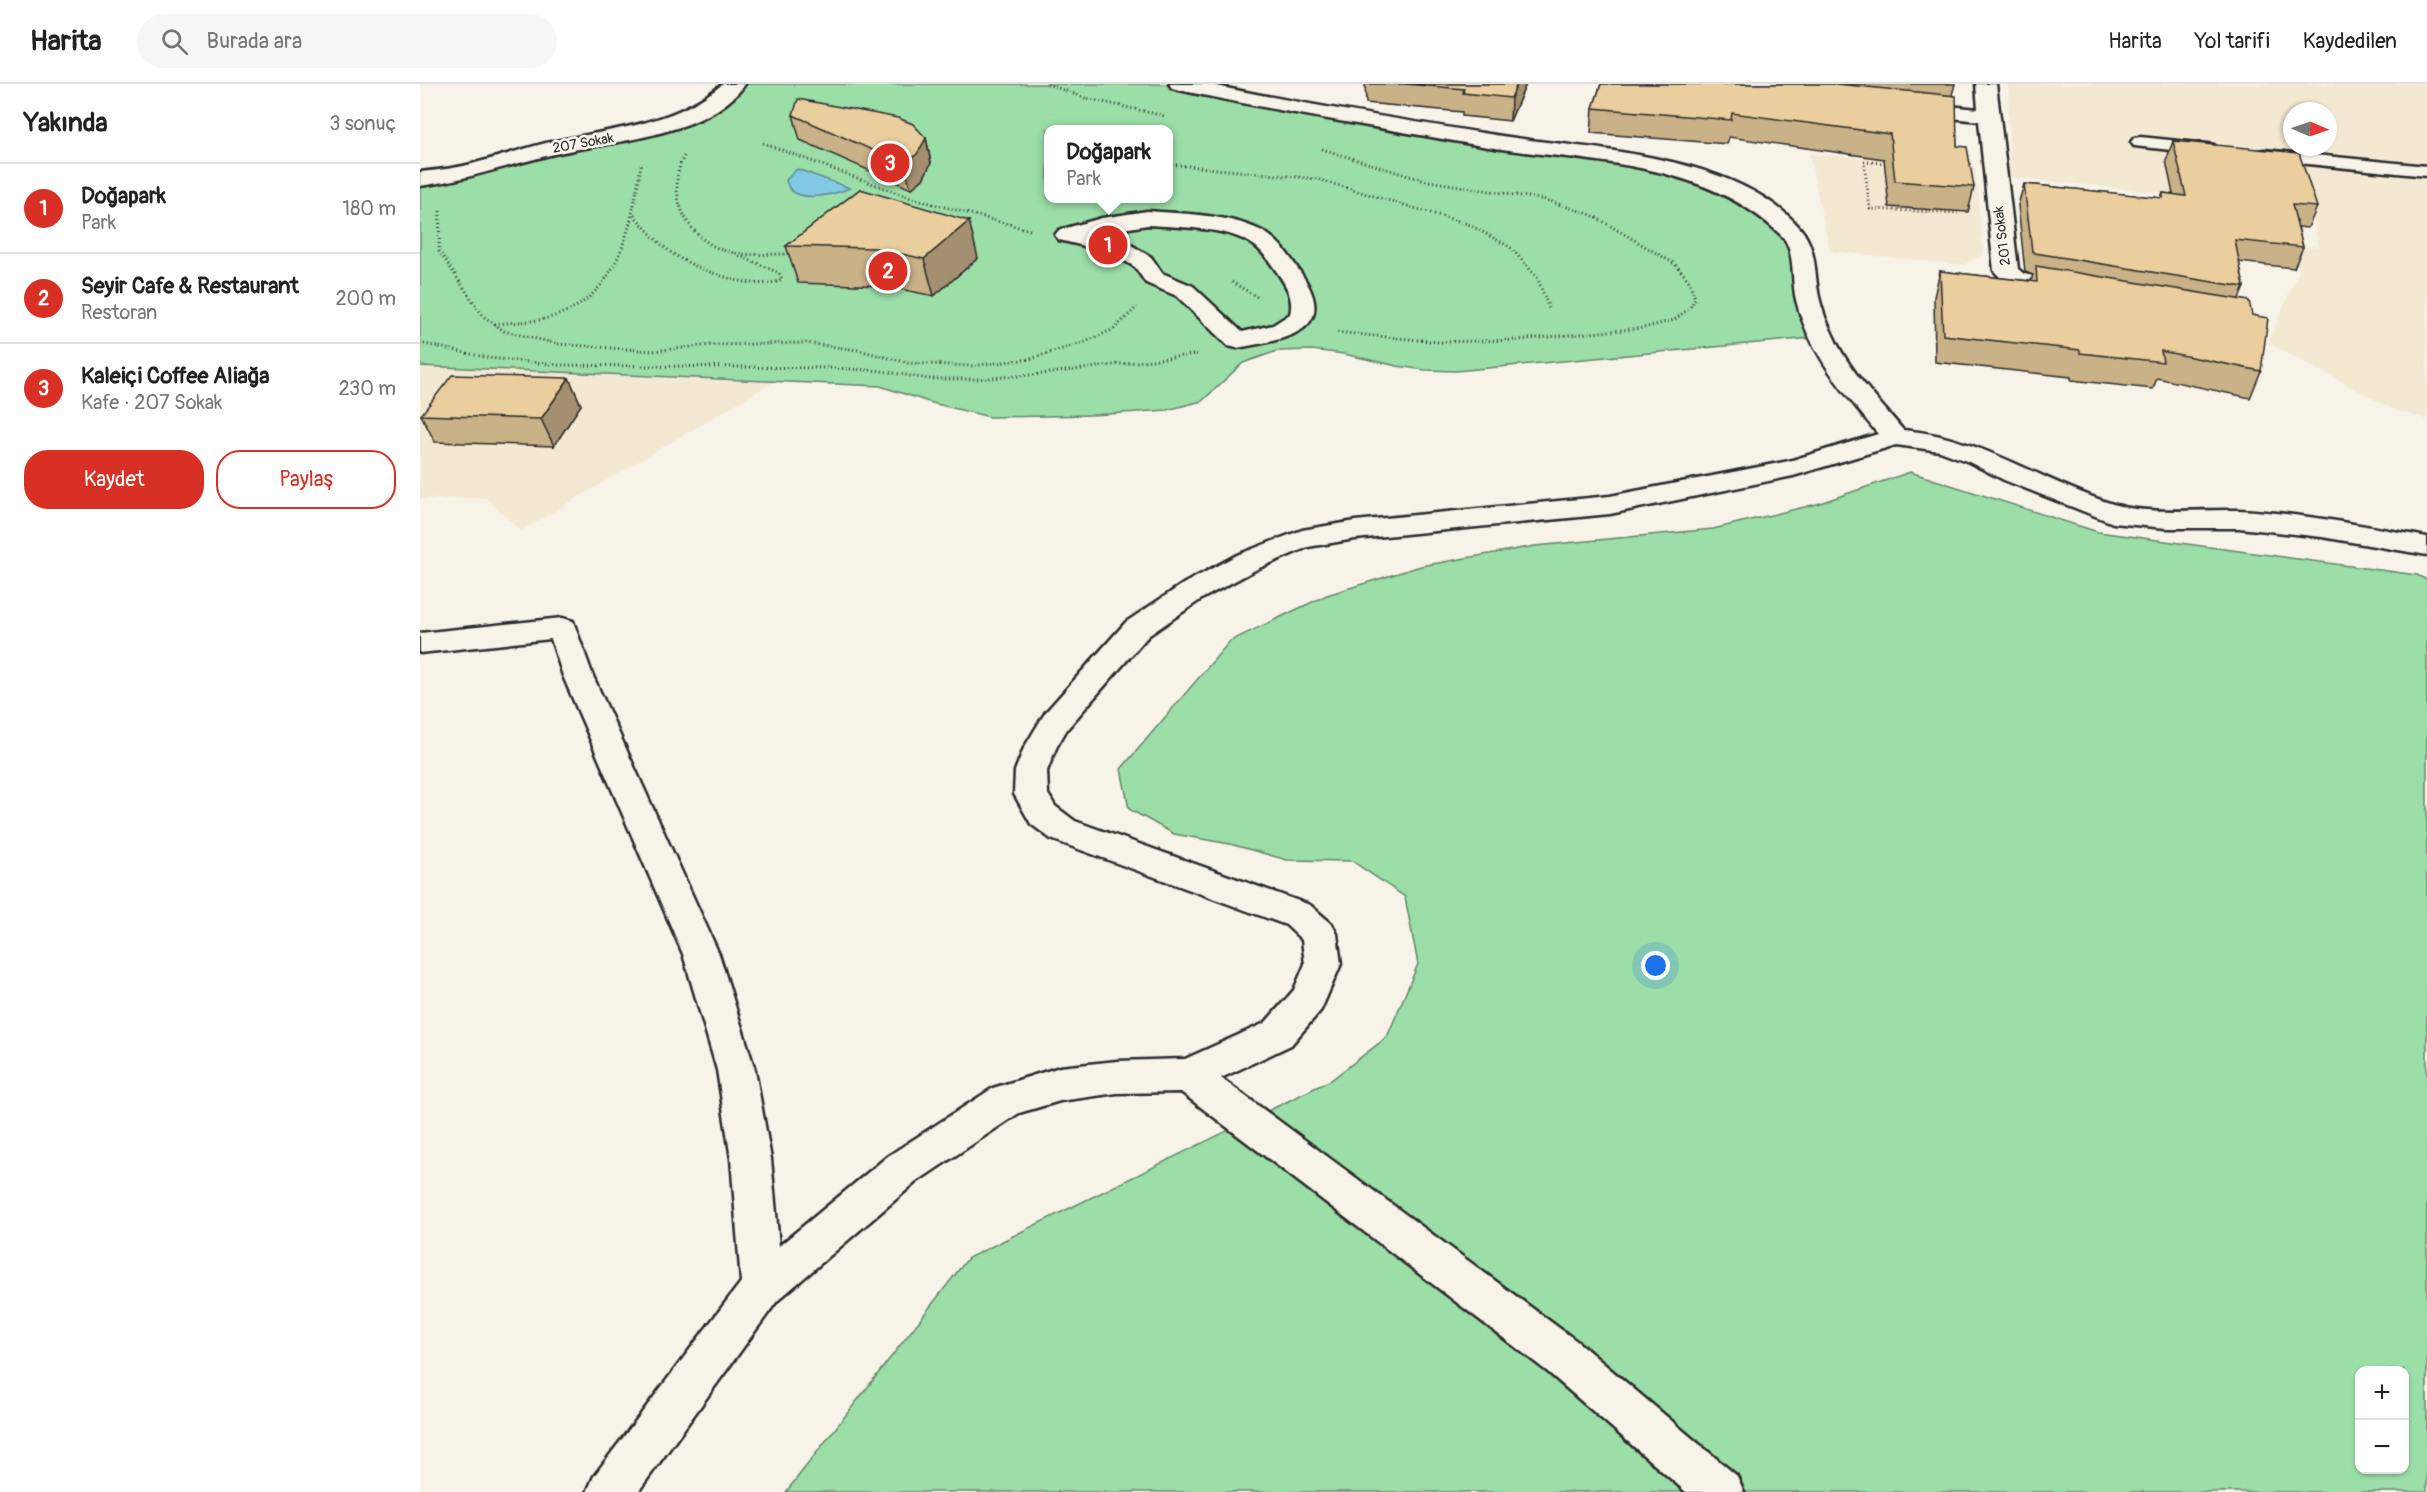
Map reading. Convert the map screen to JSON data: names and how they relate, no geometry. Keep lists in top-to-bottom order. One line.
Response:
{"streets":{"street":["207 Sokak","201 Sokak"]},"north":"right","page":{"header":"Harita","search":"Burada ara","nav":["Harita","Yol tarifi","Kaydedilen"],"heading":["Yakında","3 sonuç"],"popup":["Doğapark","Park"],"pins":["3","1","2"],"list":[{"mark":"1","name":"Doğapark","note":"Park","value":"180 m"},{"mark":"2","name":"Seyir Cafe & Restaurant","note":"Restoran","value":"200 m"},{"mark":"3","name":"Kaleiçi Coffee Aliağa","note":"Kafe · 207 Sokak","value":"230 m"}],"buttons":["Kaydet","Paylaş"],"map_buttons":["+","−"]}}
